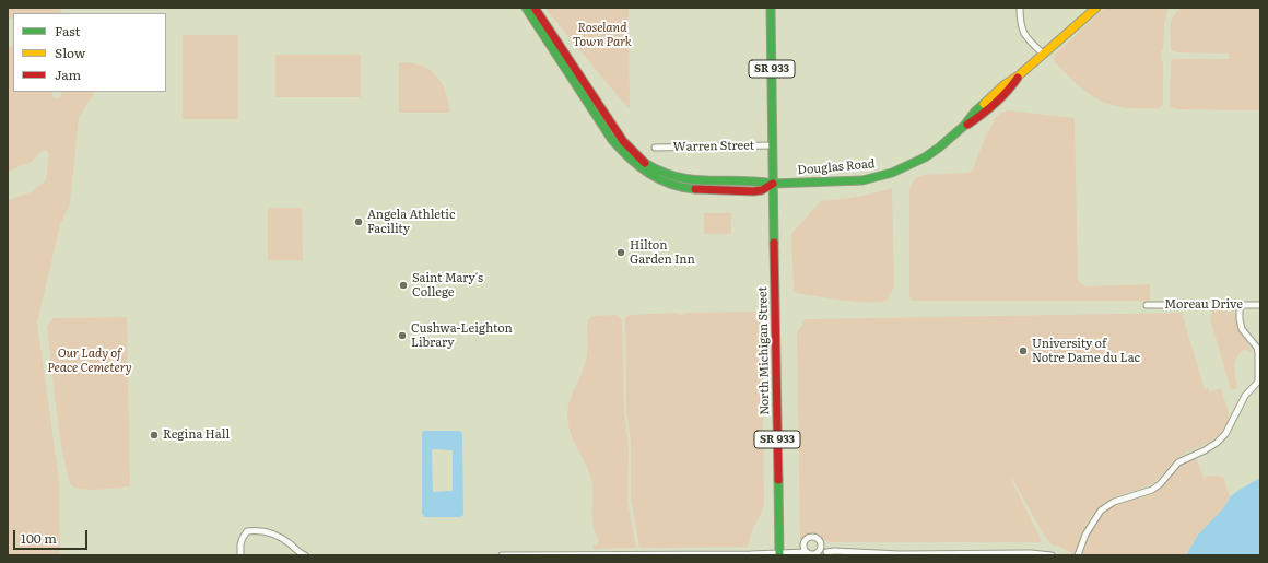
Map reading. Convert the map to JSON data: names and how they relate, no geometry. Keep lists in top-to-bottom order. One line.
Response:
{"streets":{"main road":["SR 933","Douglas Road","North Michigan Street"],"street":["Warren Street","Moreau Drive"]},"crossings":[["SR 933","Warren Street"],["SR 933","North Michigan Street"],["Warren Street","North Michigan Street"],["Douglas Road","North Michigan Street"]],"parks":["Roseland Town Park","Our Lady of Peace Cemetery"],"places":["Angela Athletic Facility","Hilton Garden Inn","Saint Mary's College","Cushwa-Leighton Library","University of Notre Dame du Lac","Regina Hall"],"legend":["Fast","Slow","Jam"],"scale_bar":"100 m"}
